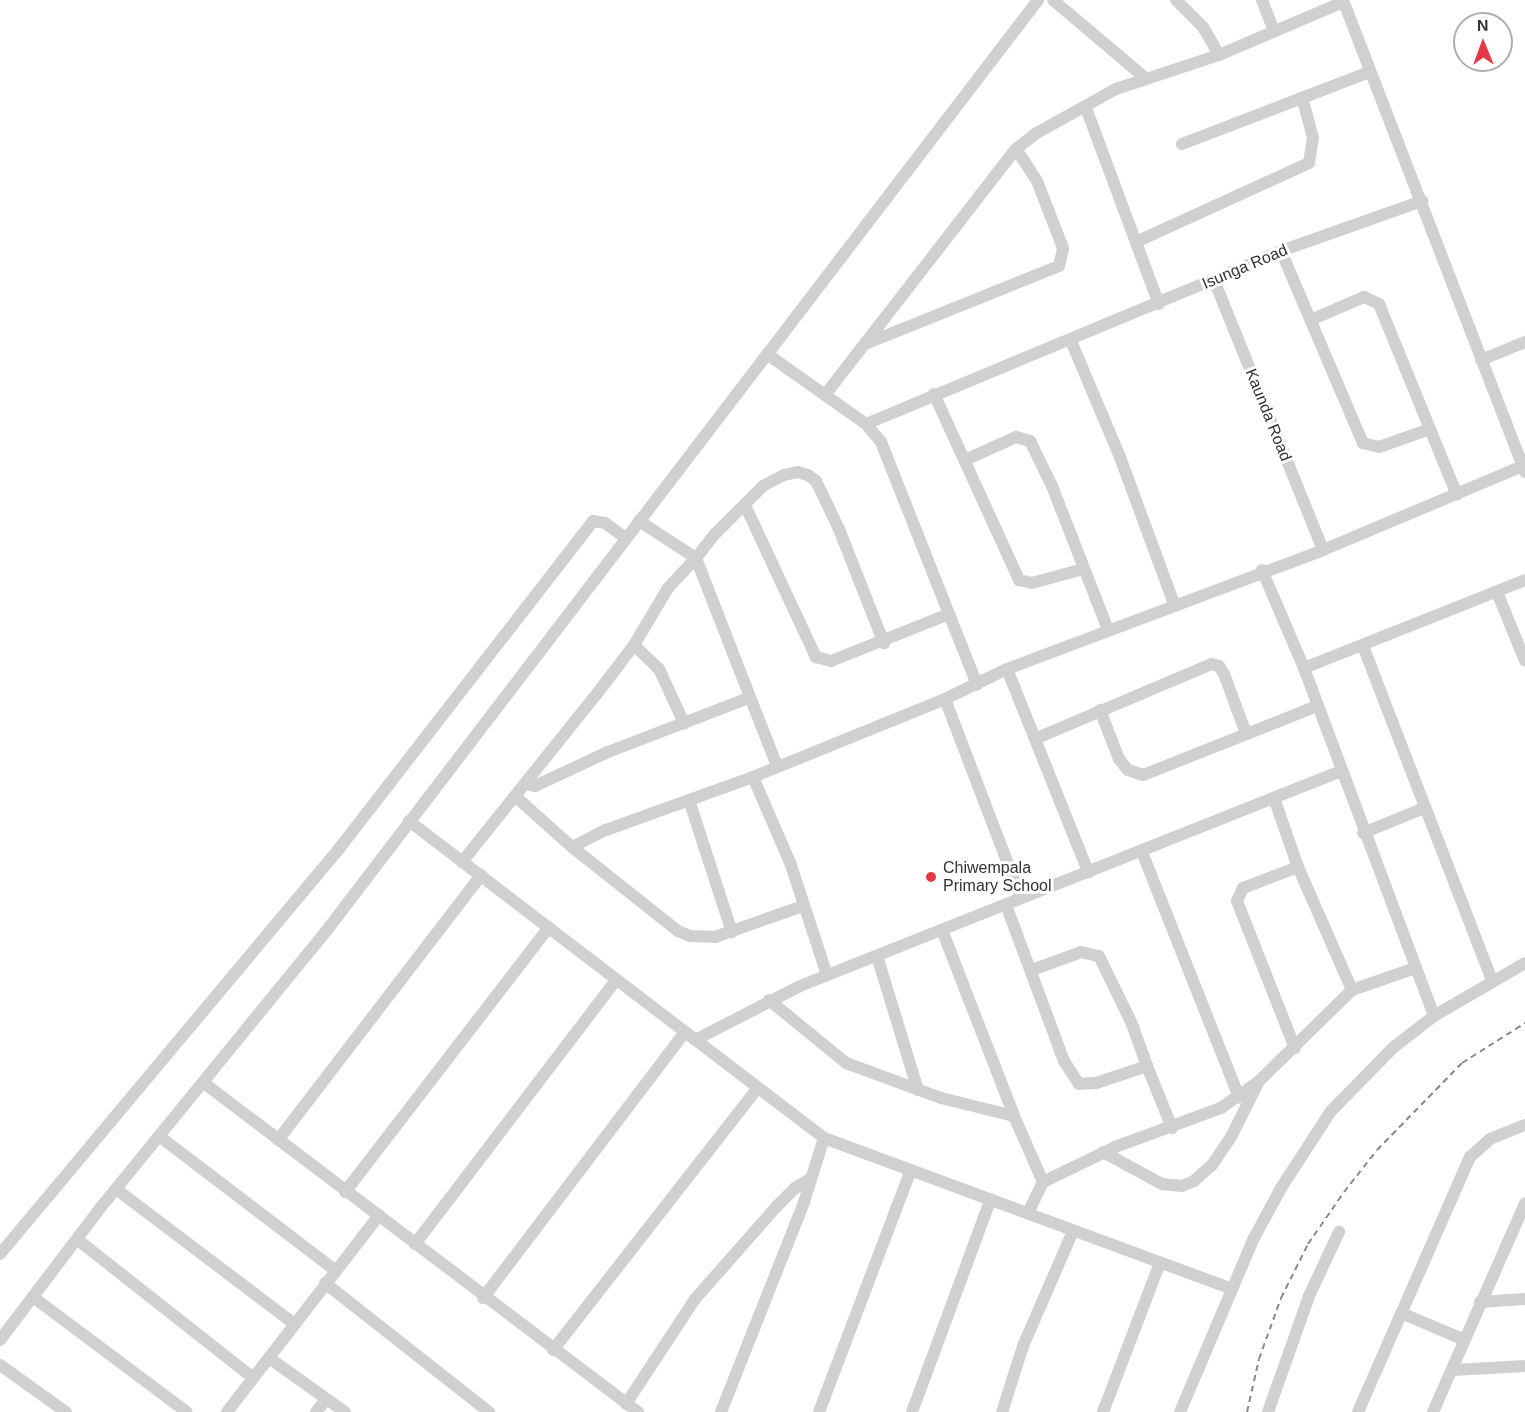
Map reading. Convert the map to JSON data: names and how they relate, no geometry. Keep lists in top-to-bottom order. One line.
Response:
{"streets":{"street":["Isunga Road","Kaunda Road"]},"crossings":[["Isunga Road","Kaunda Road"]],"places":["Chiwempala Primary School"],"north":"top"}
